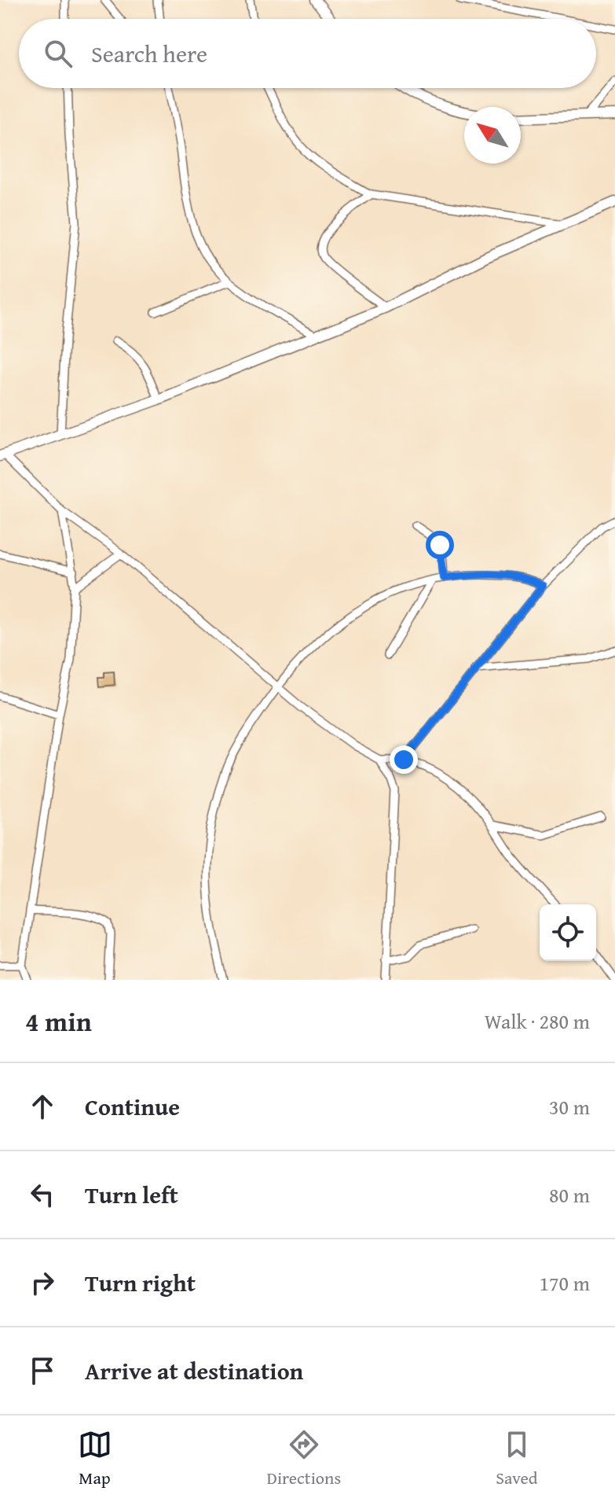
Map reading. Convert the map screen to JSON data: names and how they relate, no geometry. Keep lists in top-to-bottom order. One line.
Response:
{"north":"top left","page":{"search":"Search here","heading":["4 min","Walk · 280 m"],"list":[["Continue","30 m"],["Turn left","80 m"],["Turn right","170 m"],"Arrive at destination"],"nav":["Map","Directions","Saved"]}}
